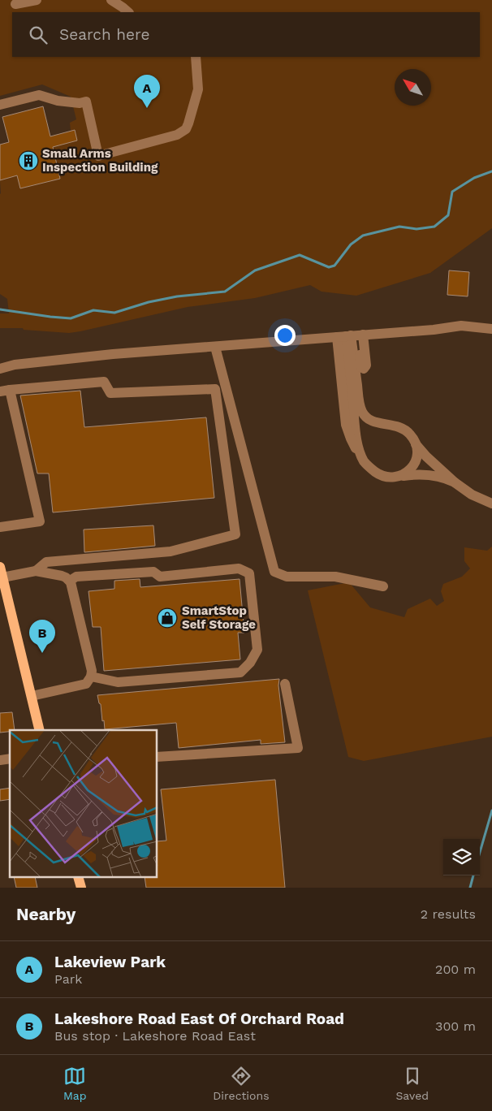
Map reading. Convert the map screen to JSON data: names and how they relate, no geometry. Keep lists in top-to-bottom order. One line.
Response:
{"places":{"building":["Small Arms Inspection Building"],"shop":["SmartStop Self Storage"]},"north":"top left","page":{"search":"Search here","pins":["A","B"],"heading":["Nearby","2 results"],"list":[{"mark":"A","name":"Lakeview Park","note":"Park","value":"200 m"},{"mark":"B","name":"Lakeshore Road East Of Orchard Road","note":"Bus stop · Lakeshore Road East","value":"300 m"}],"nav":["Map","Directions","Saved"]}}
